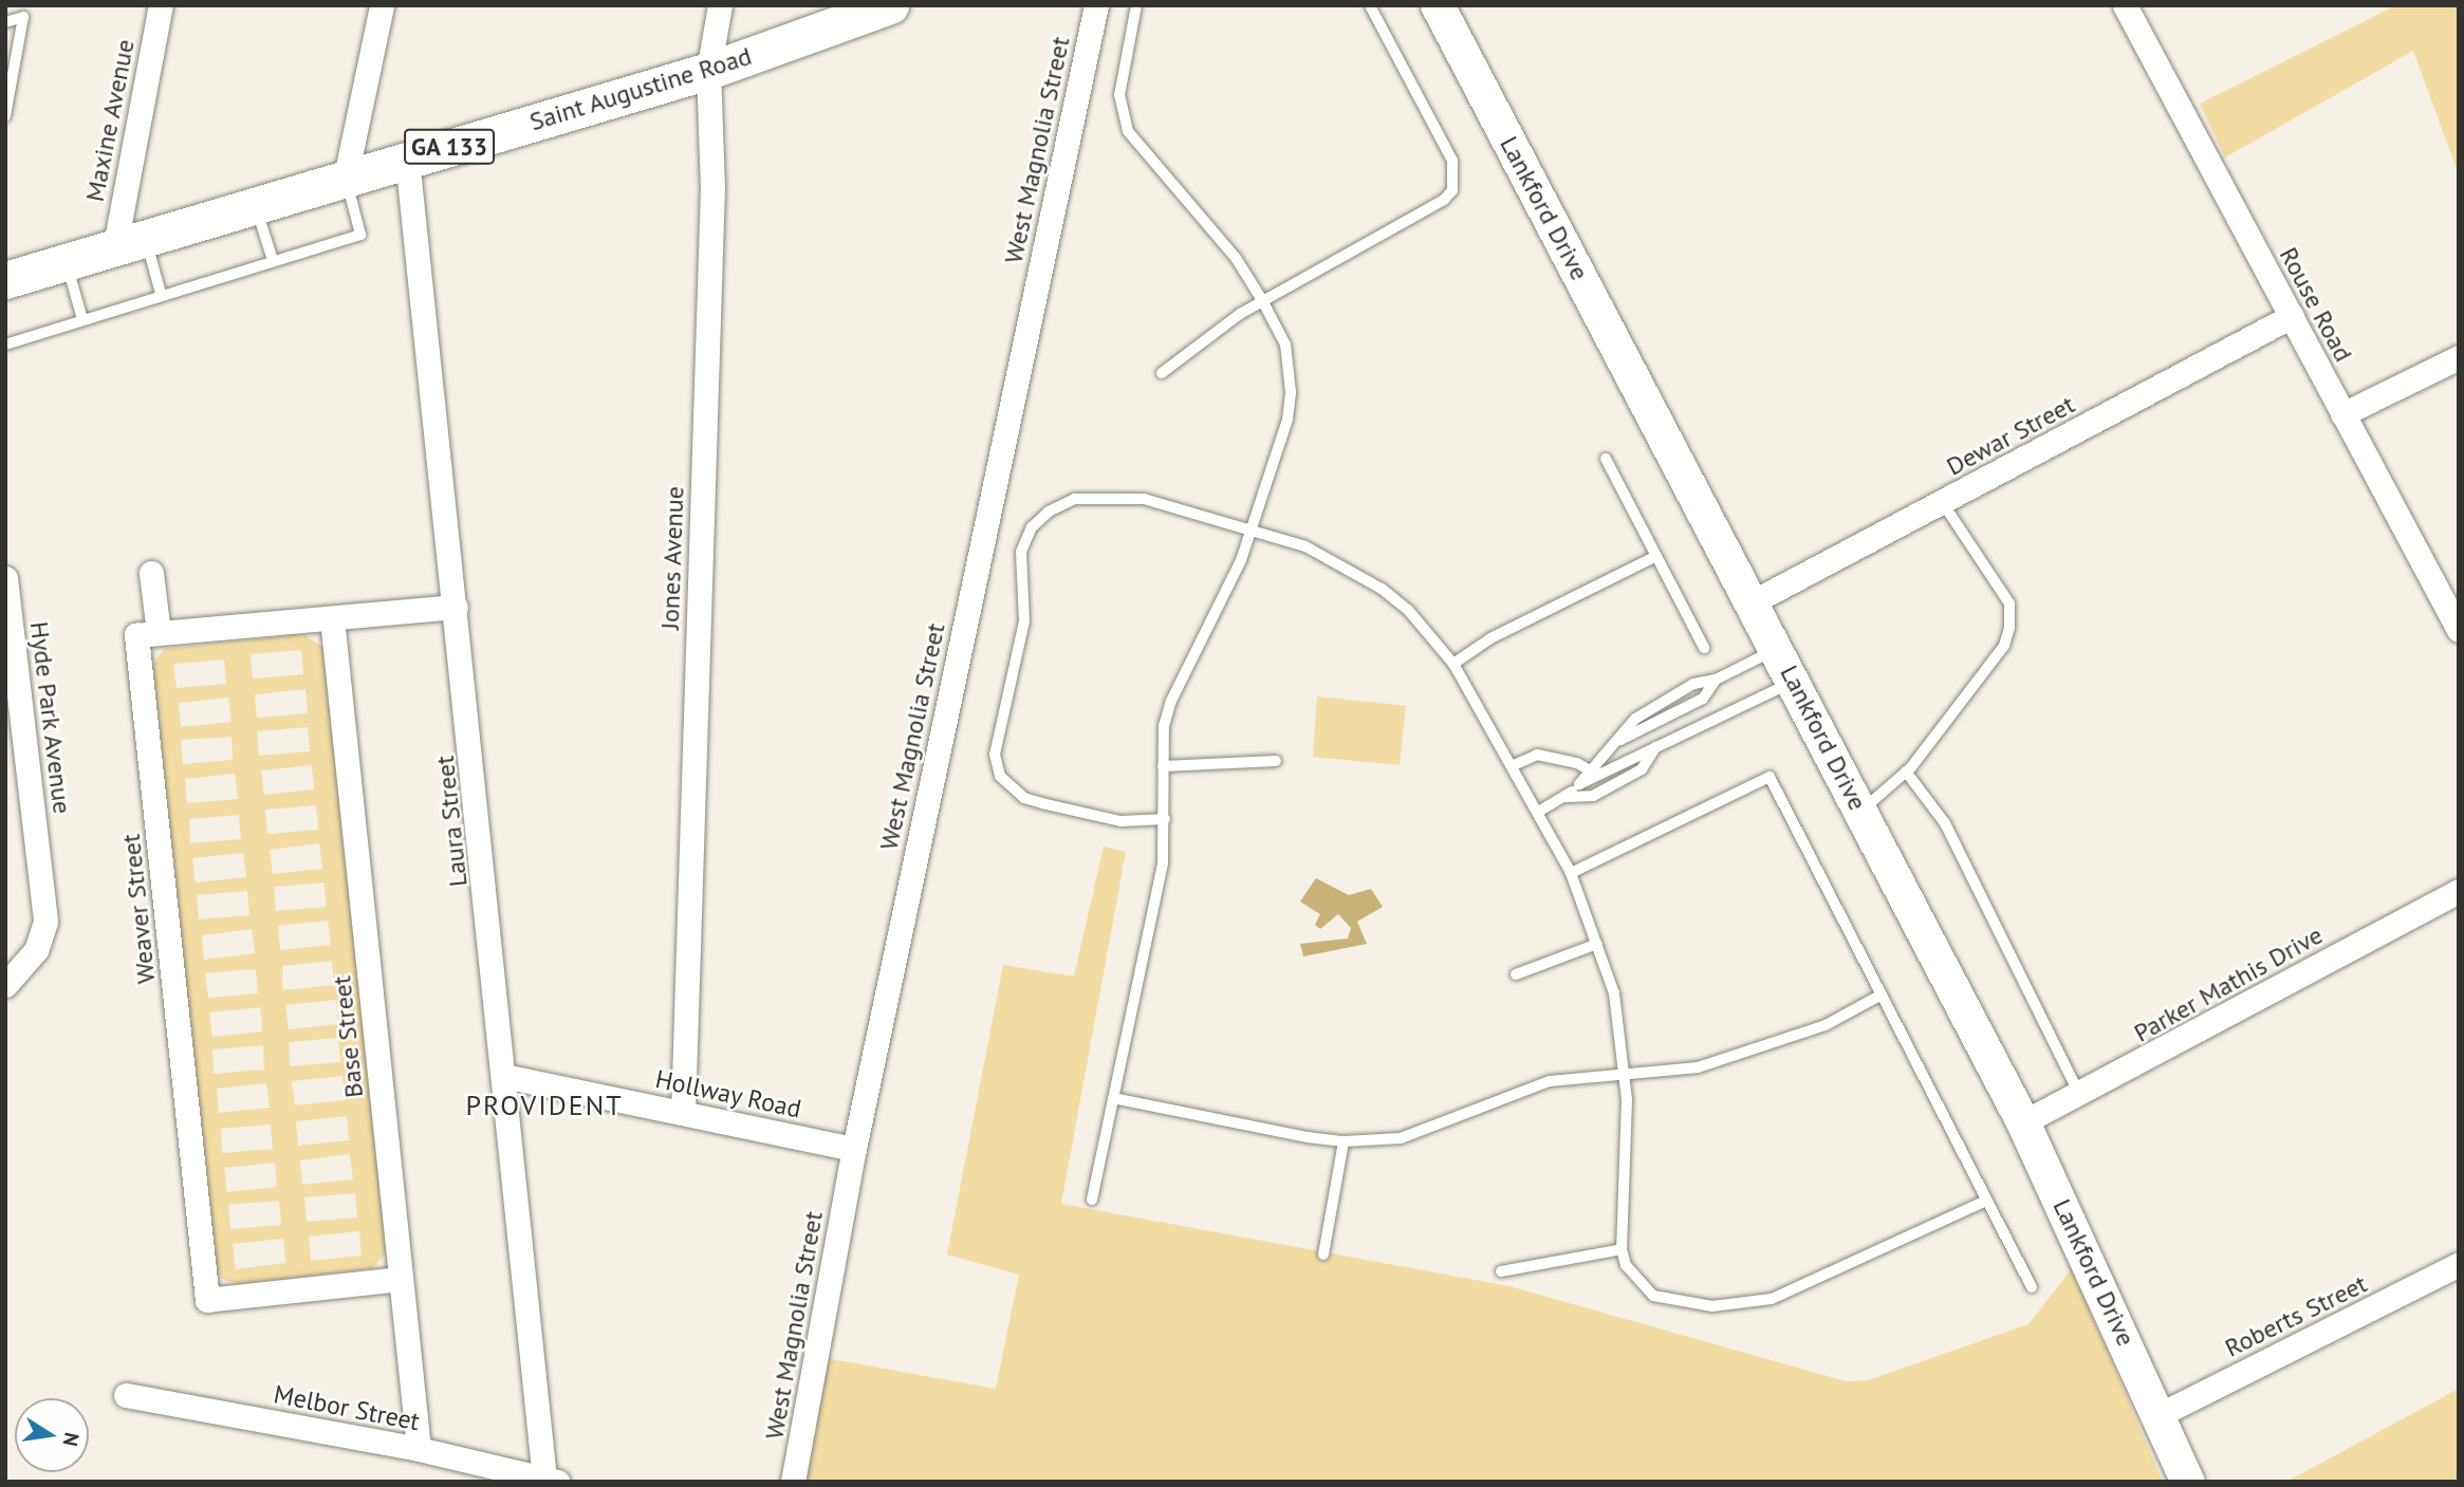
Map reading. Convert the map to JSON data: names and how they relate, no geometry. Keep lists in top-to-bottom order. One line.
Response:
{"streets":{"main road":["Saint Augustine Road","GA 133","Lankford Drive"],"street":["Maxine Avenue","West Magnolia Street","Rouse Road","Dewar Street","Jones Avenue","Hyde Park Avenue","Laura Street","Weaver Street","Parker Mathis Drive","Base Street","Hollway Road","Roberts Street","Melbor Street"]},"crossings":[["Saint Augustine Road","Maxine Avenue"],["Saint Augustine Road","Jones Avenue"],["Saint Augustine Road","Laura Street"],["West Magnolia Street","Hollway Road"],["Lankford Drive","Dewar Street"],["Lankford Drive","Parker Mathis Drive"],["Lankford Drive","Roberts Street"],["Rouse Road","Dewar Street"],["Jones Avenue","Hollway Road"],["Laura Street","Hollway Road"],["Laura Street","Melbor Street"],["Weaver Street","Base Street"],["Base Street","Melbor Street"]],"districts":["PROVIDENT"],"north":"right"}
